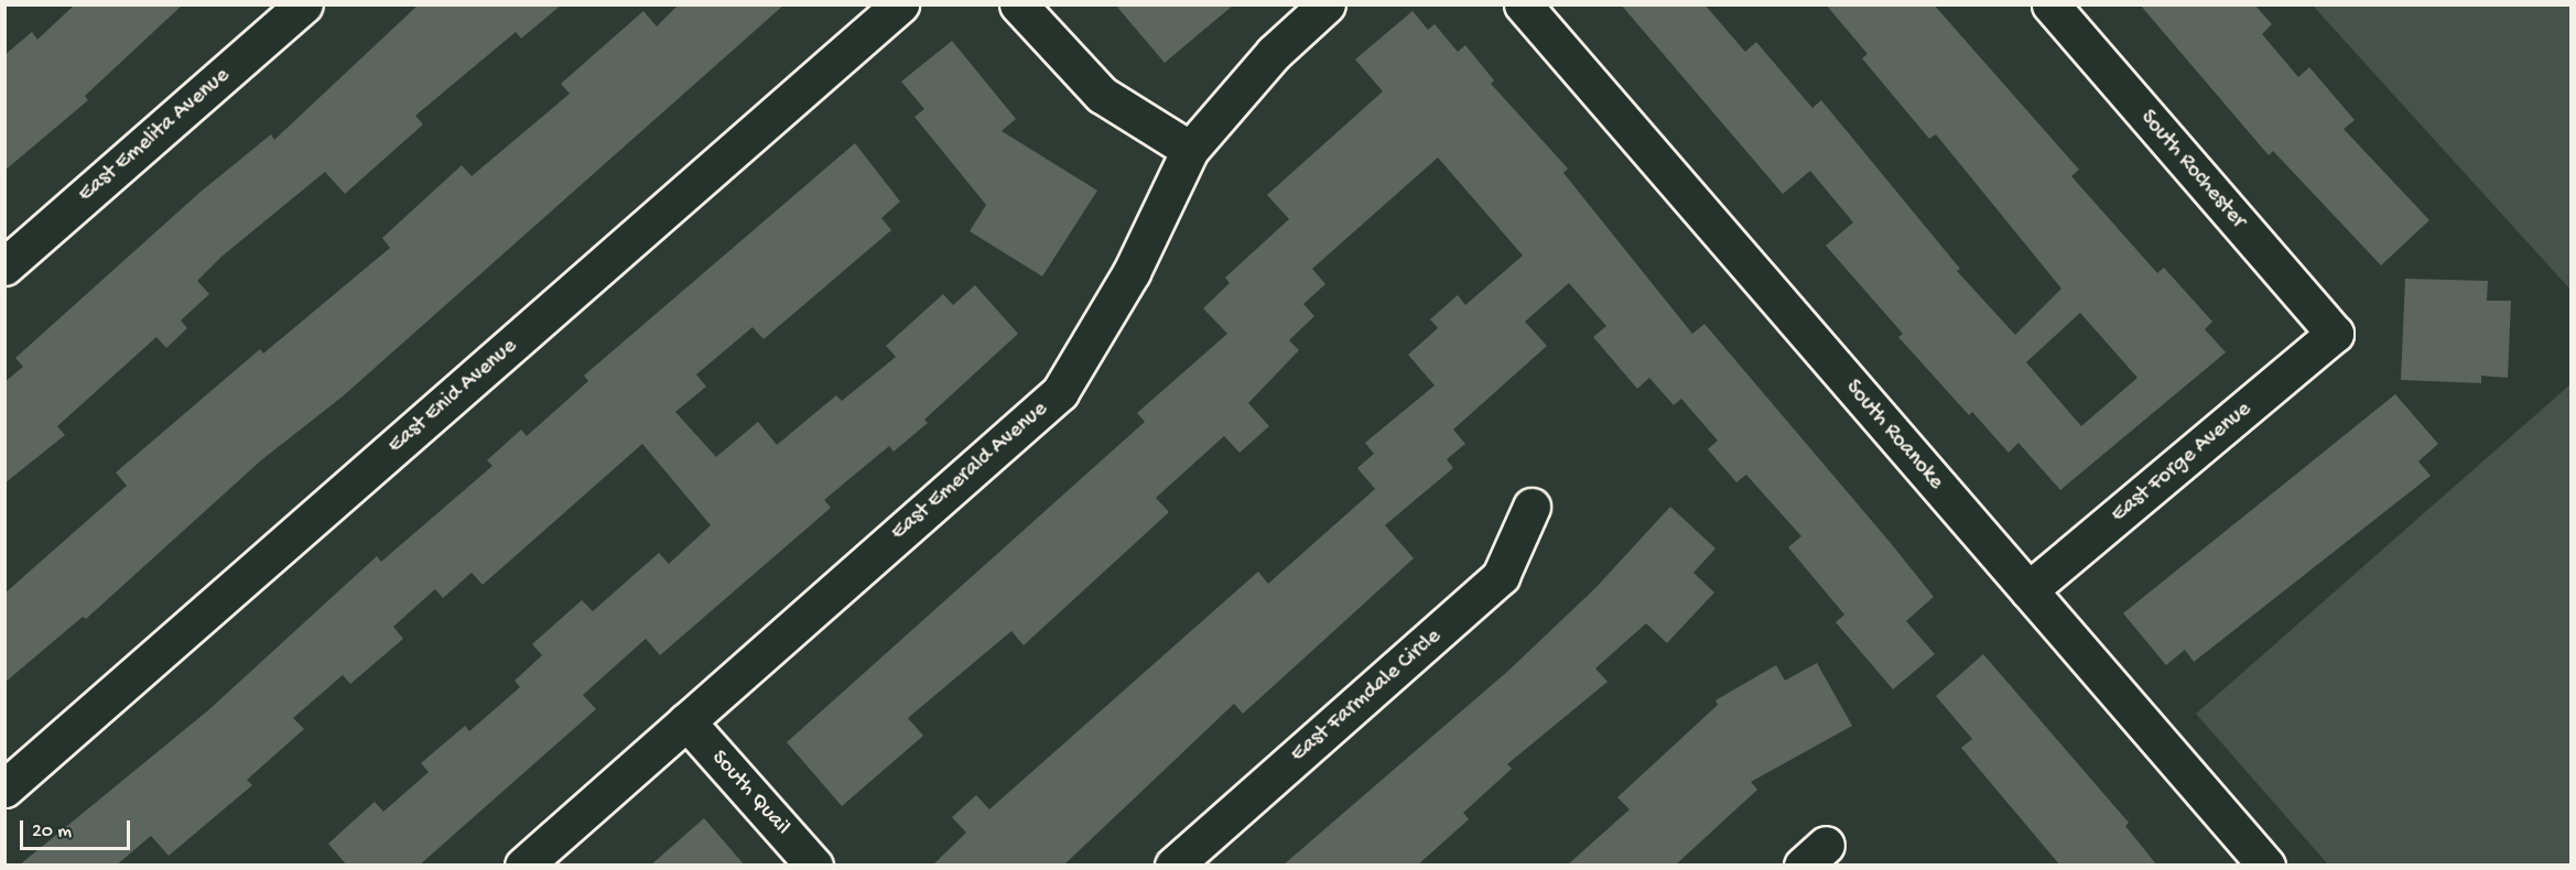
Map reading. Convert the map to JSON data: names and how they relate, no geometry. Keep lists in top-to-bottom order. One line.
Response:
{"streets":{"street":["East Emelita Avenue","South Rochester","East Enid Avenue","South Roanoke","East Forge Avenue","East Emerald Avenue","East Farmdale Circle","South Quail"]},"crossings":[["South Rochester","East Forge Avenue"],["South Roanoke","East Forge Avenue"],["East Emerald Avenue","South Quail"]],"scale_bar":"20 m"}
